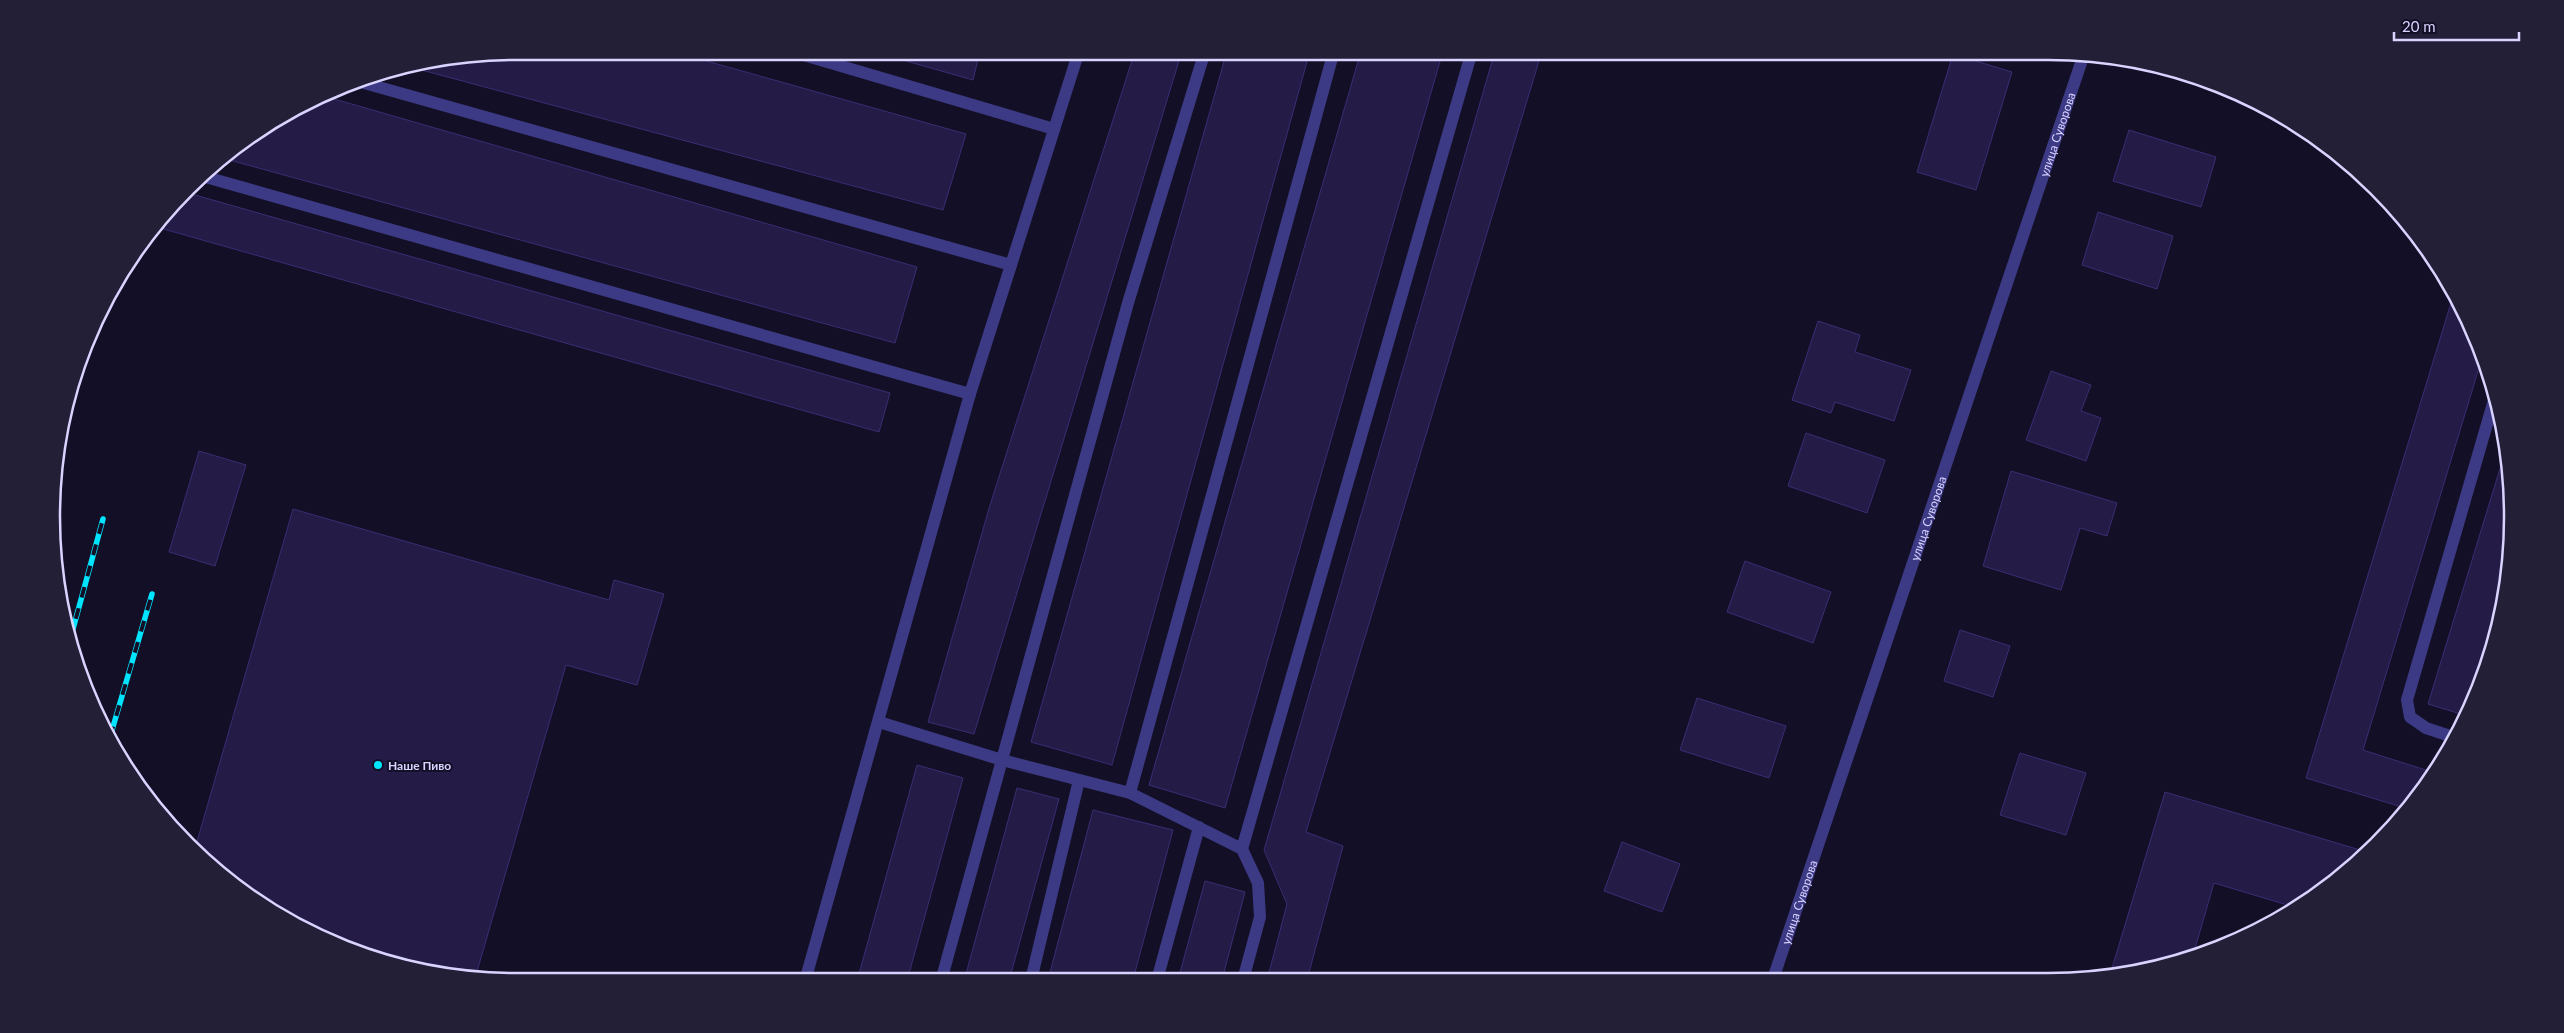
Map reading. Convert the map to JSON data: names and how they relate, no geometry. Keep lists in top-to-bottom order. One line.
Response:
{"streets":{"street":["улица Суворова"]},"places":["Наше Пиво"],"scale_bar":"20 m"}
